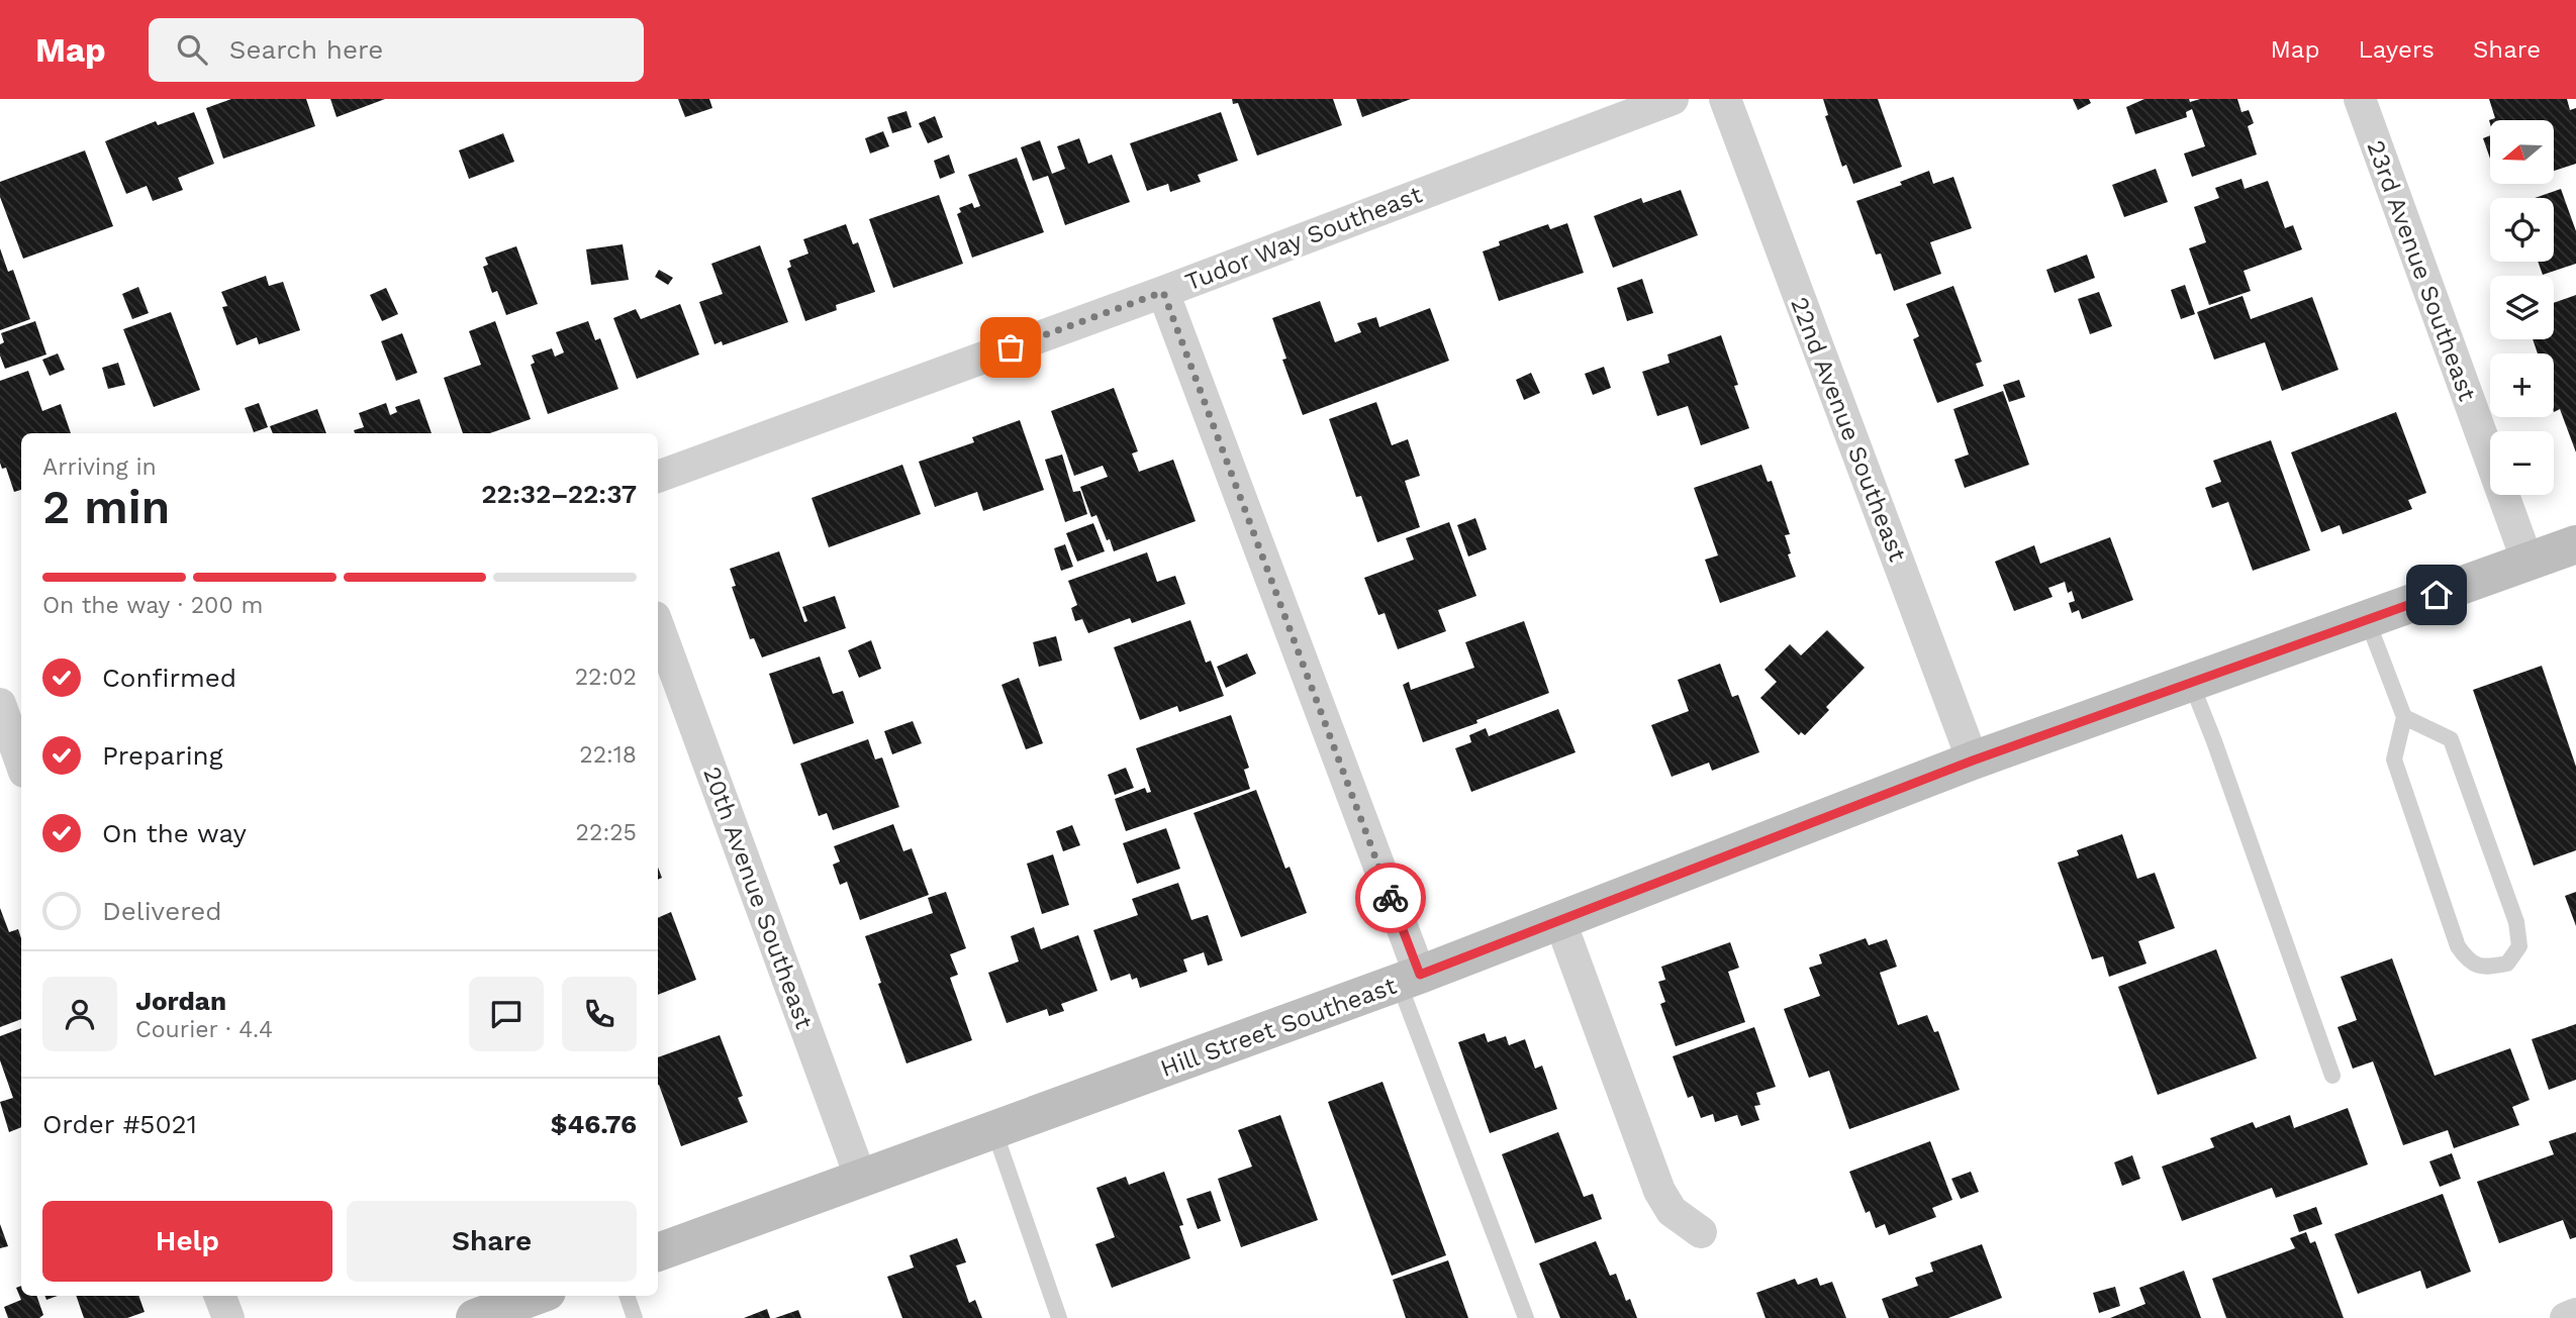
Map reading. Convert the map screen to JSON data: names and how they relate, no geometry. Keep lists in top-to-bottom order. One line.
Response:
{"streets":{"street":["Tudor Way Southeast","23rd Avenue Southeast","22nd Avenue Southeast","20th Avenue Southeast","Hill Street Southeast"]},"crossings":[["23rd Avenue Southeast","Hill Street Southeast"],["22nd Avenue Southeast","Hill Street Southeast"],["20th Avenue Southeast","Hill Street Southeast"]],"north":"left","page":{"header":"Map","search":"Search here","nav":["Map","Layers","Share"],"map_buttons":["+","−"],"heading":["2 min","Arriving in","22:32–22:37"],"panel":["Jordan","Courier · 4.4","Order #5021","$46.76"],"bar":"On the way · 200 m","list":[["Confirmed","22:02"],["Preparing","22:18"],["On the way","22:25"],"Delivered"],"buttons":["Help","Share"]}}
